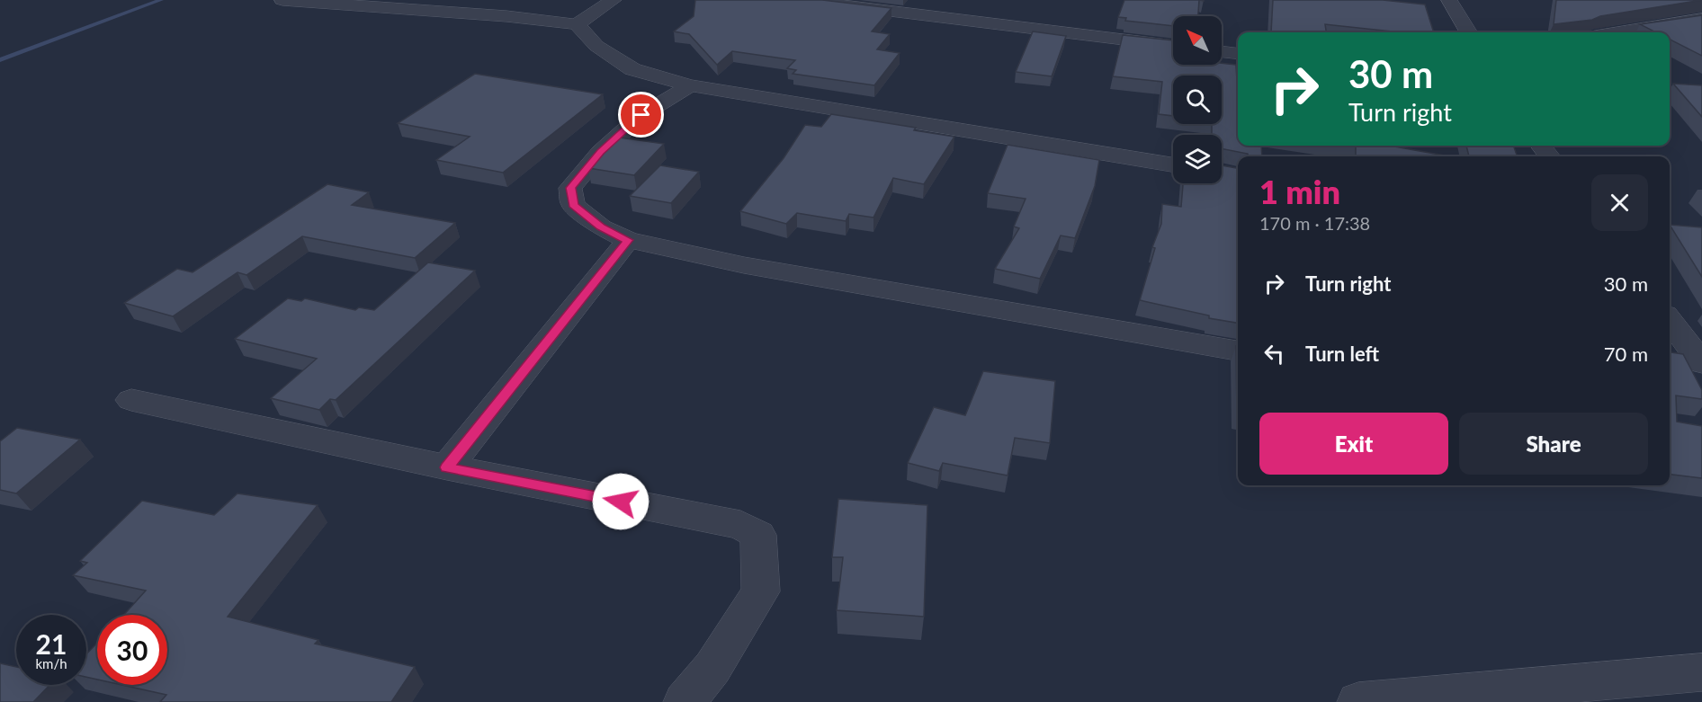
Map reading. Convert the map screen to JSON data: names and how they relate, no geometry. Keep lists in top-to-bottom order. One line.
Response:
{"north":"top left","page":{"turn":["30 m","Turn right"],"heading":["1 min","170 m · 17:38"],"list":[{"name":"Turn right","value":"30 m"},{"name":"Turn left","value":"70 m"}],"buttons":["Exit","Share"],"speed":"21 km/h","limit":"30"}}
